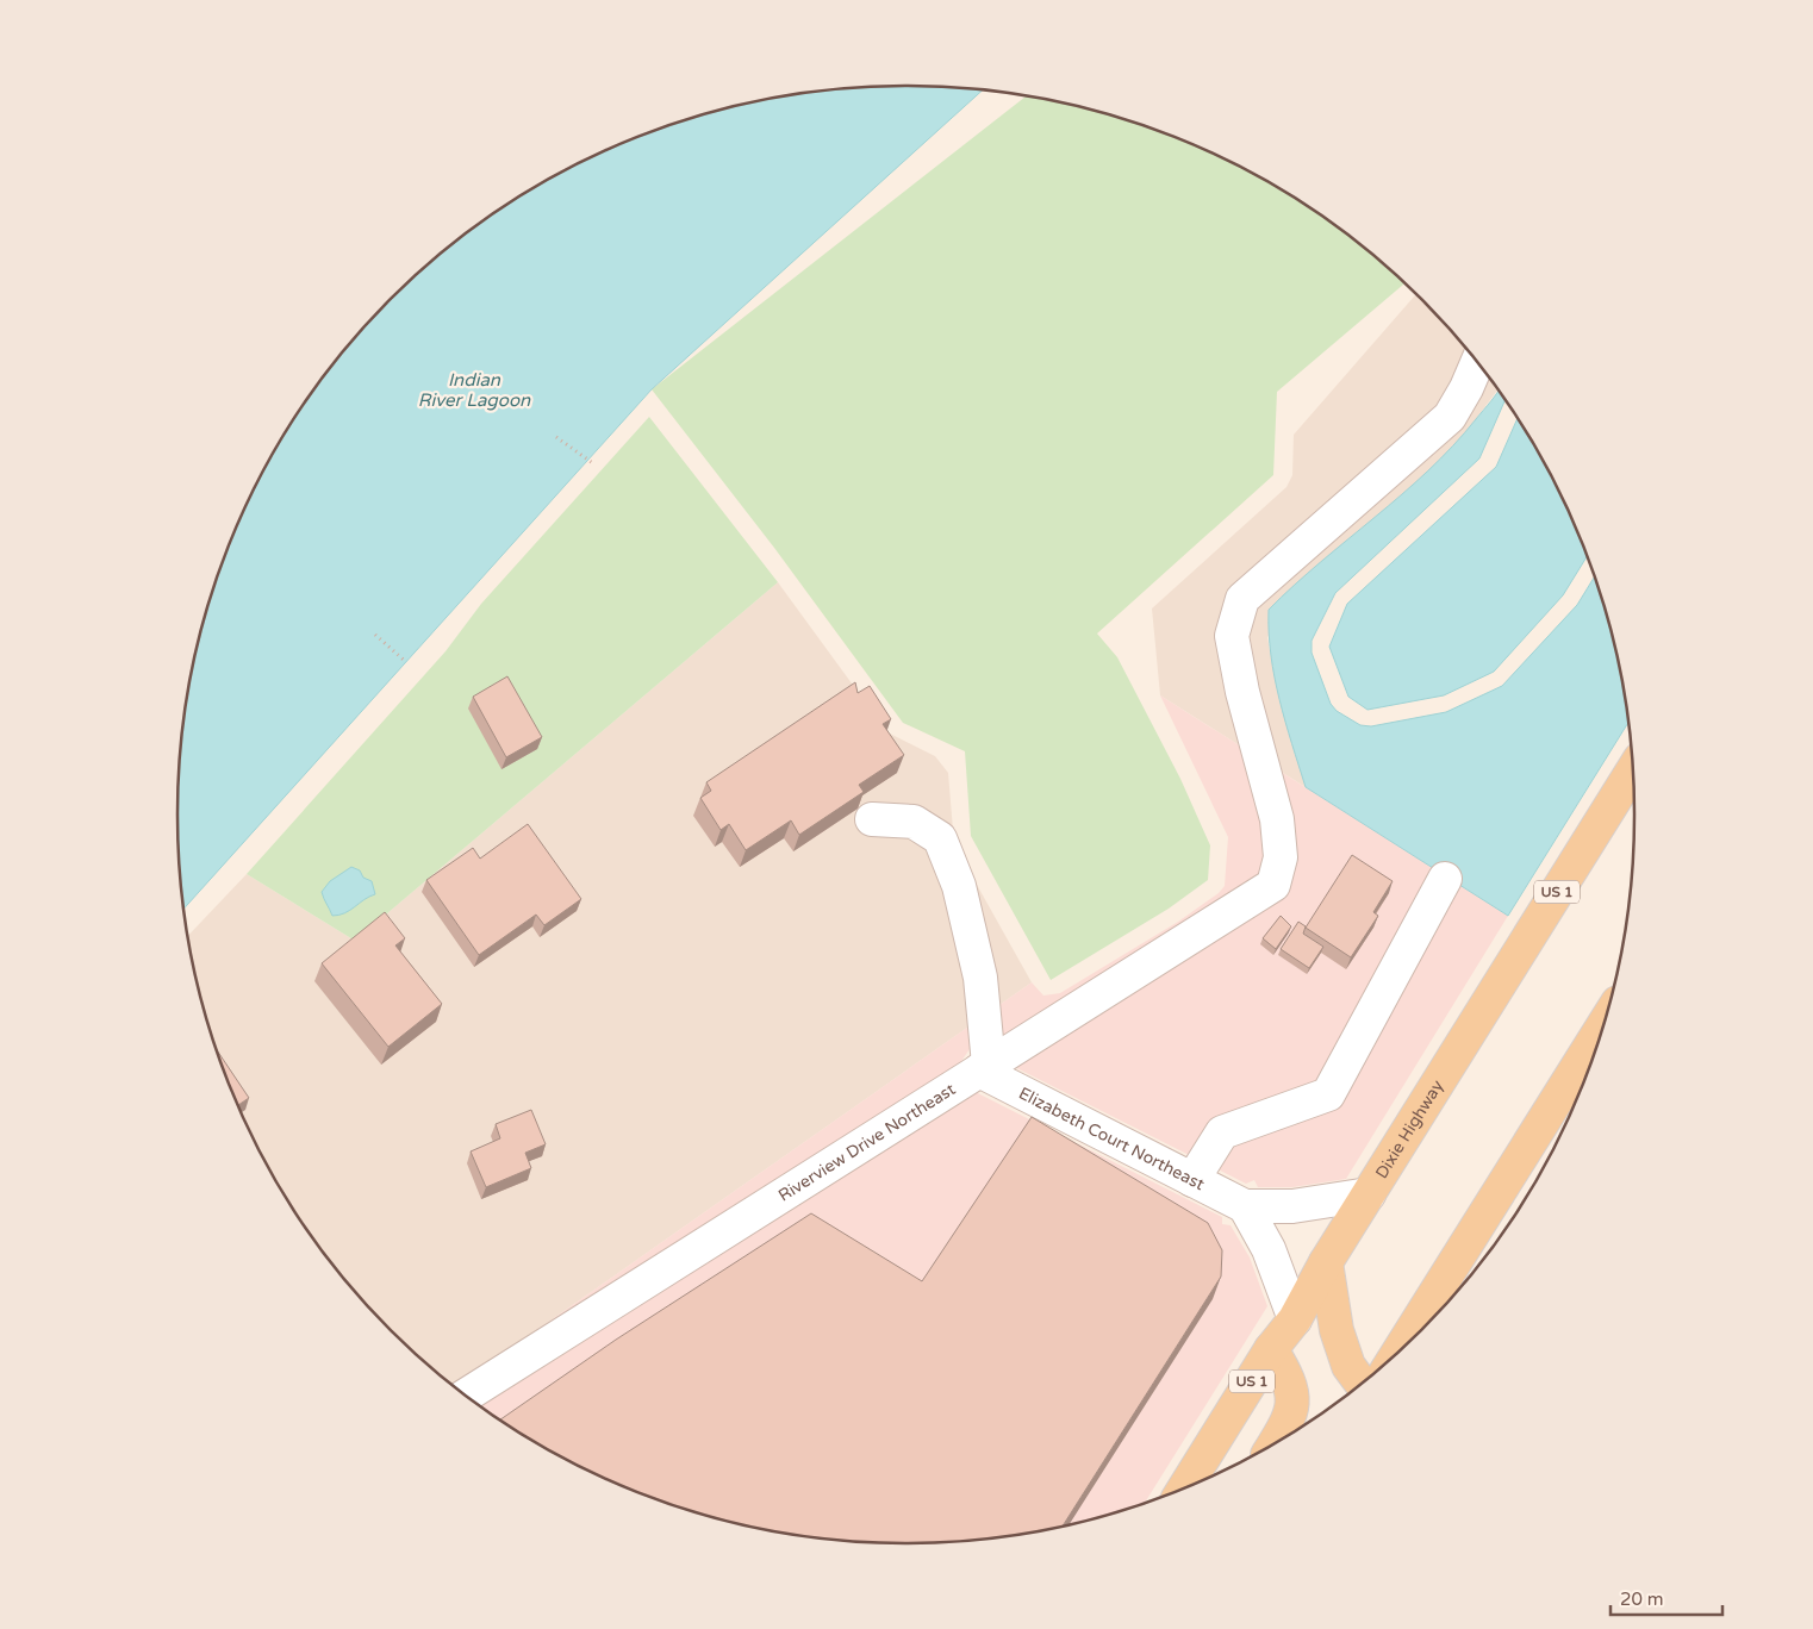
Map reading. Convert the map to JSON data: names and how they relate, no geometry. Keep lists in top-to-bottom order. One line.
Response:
{"streets":{"main road":["US 1","Dixie Highway"],"street":["Elizabeth Court Northeast","Riverview Drive Northeast"]},"crossings":[["Dixie Highway","Elizabeth Court Northeast"],["Elizabeth Court Northeast","Riverview Drive Northeast"]],"water":["Indian River Lagoon"],"scale_bar":"20 m"}
